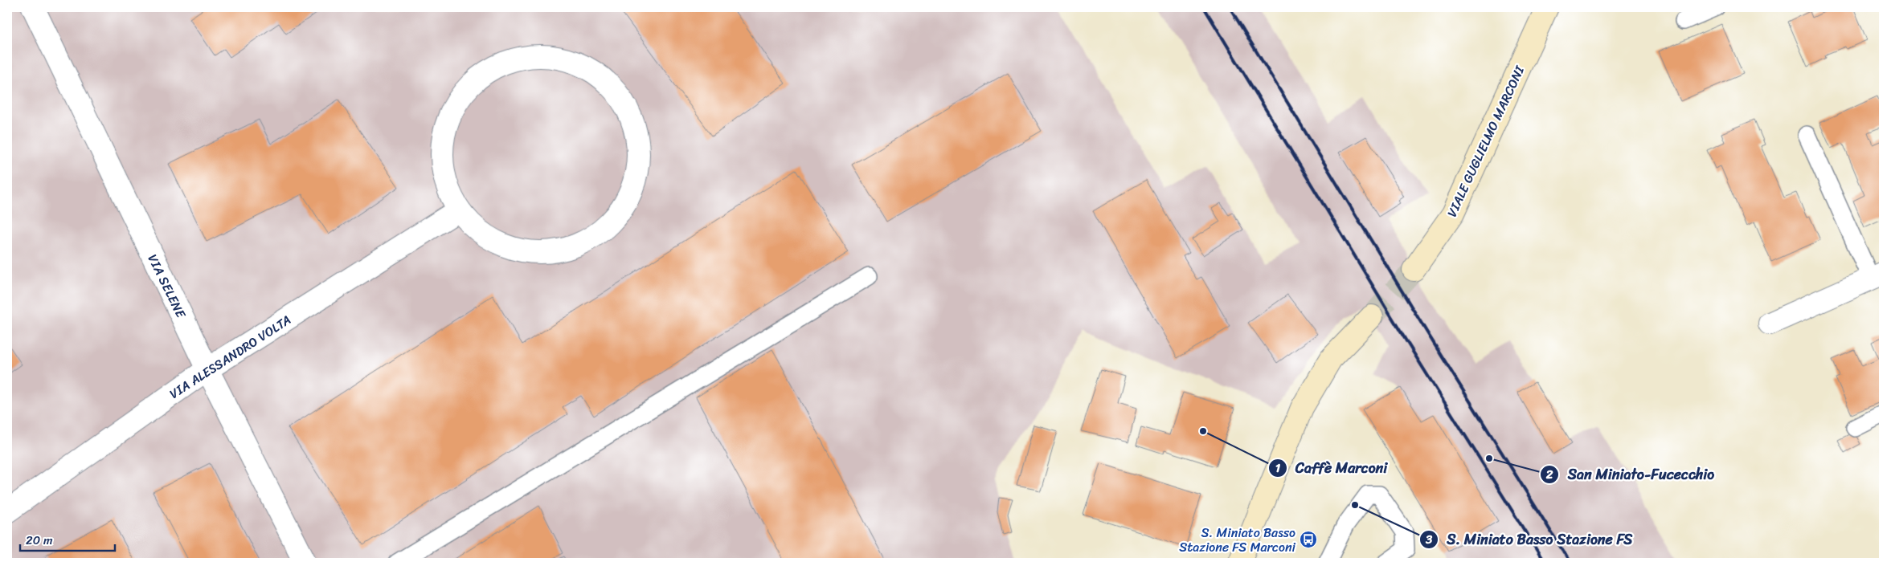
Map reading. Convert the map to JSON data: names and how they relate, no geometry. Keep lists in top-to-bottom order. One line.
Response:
{"streets":{"street":["VIALE GUGLIELMO MARCONI","VIA SELENE","VIA ALESSANDRO VOLTA"]},"crossings":[["VIA SELENE","VIA ALESSANDRO VOLTA"]],"places":{"other":["Caffè Marconi","San Miniato-Fucecchio","S. Miniato Basso Stazione FS"],"bus stop":["S. Miniato Basso Stazione FS Marconi"]},"scale_bar":"20 m"}
